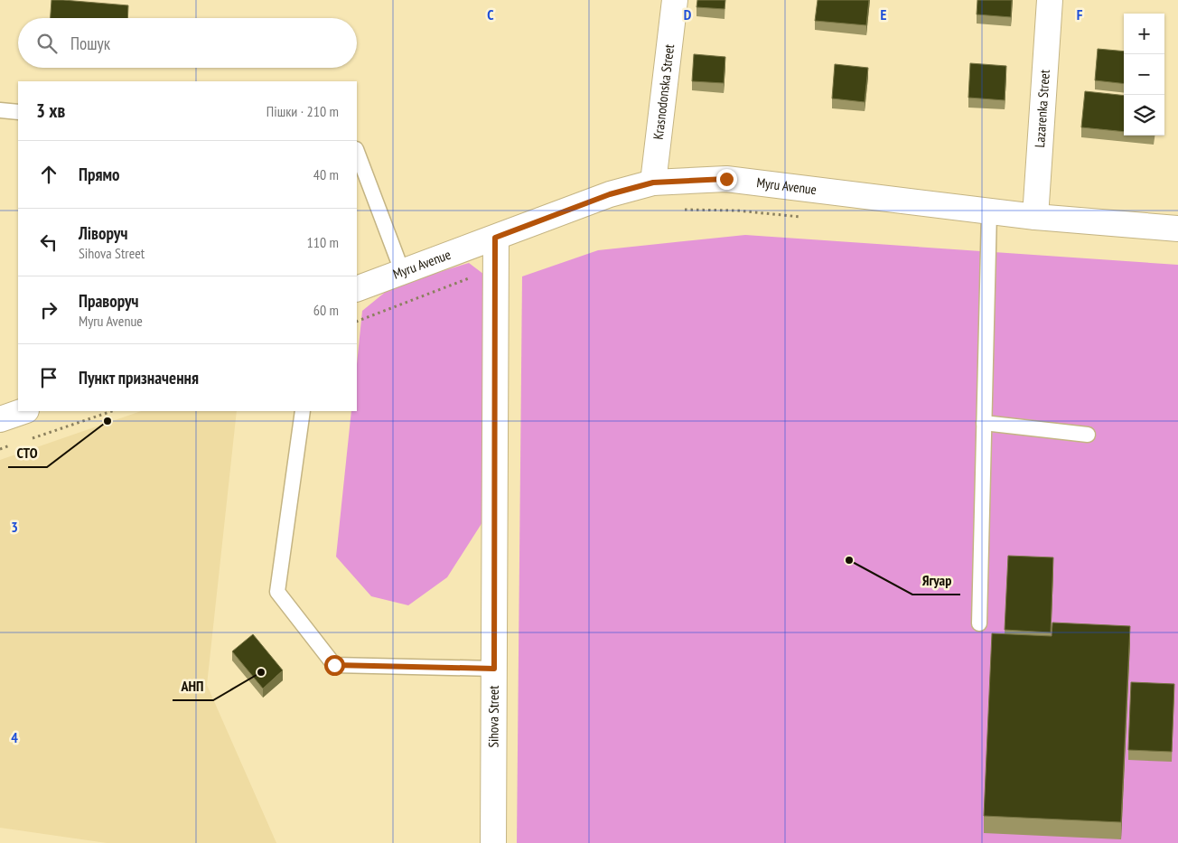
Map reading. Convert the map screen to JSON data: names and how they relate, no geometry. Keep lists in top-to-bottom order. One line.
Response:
{"streets":{"street":["Krasnodonska Street","Lazarenka Street","Myru Avenue","Sihova Street"]},"crossings":[["Krasnodonska Street","Myru Avenue"],["Lazarenka Street","Myru Avenue"],["Myru Avenue","Sihova Street"]],"places":["СТО","Ягуар","АНП"],"page":{"map_buttons":["+","−"],"search":"Пошук","heading":["3 хв","Пішки · 210 m"],"list":[["Прямо","40 m"],["Ліворуч","Sihova Street","110 m"],["Праворуч","Myru Avenue","60 m"],"Пункт призначення"]},"grid":{"columns":["C","D","E","F"],"rows":["3","4"]}}
